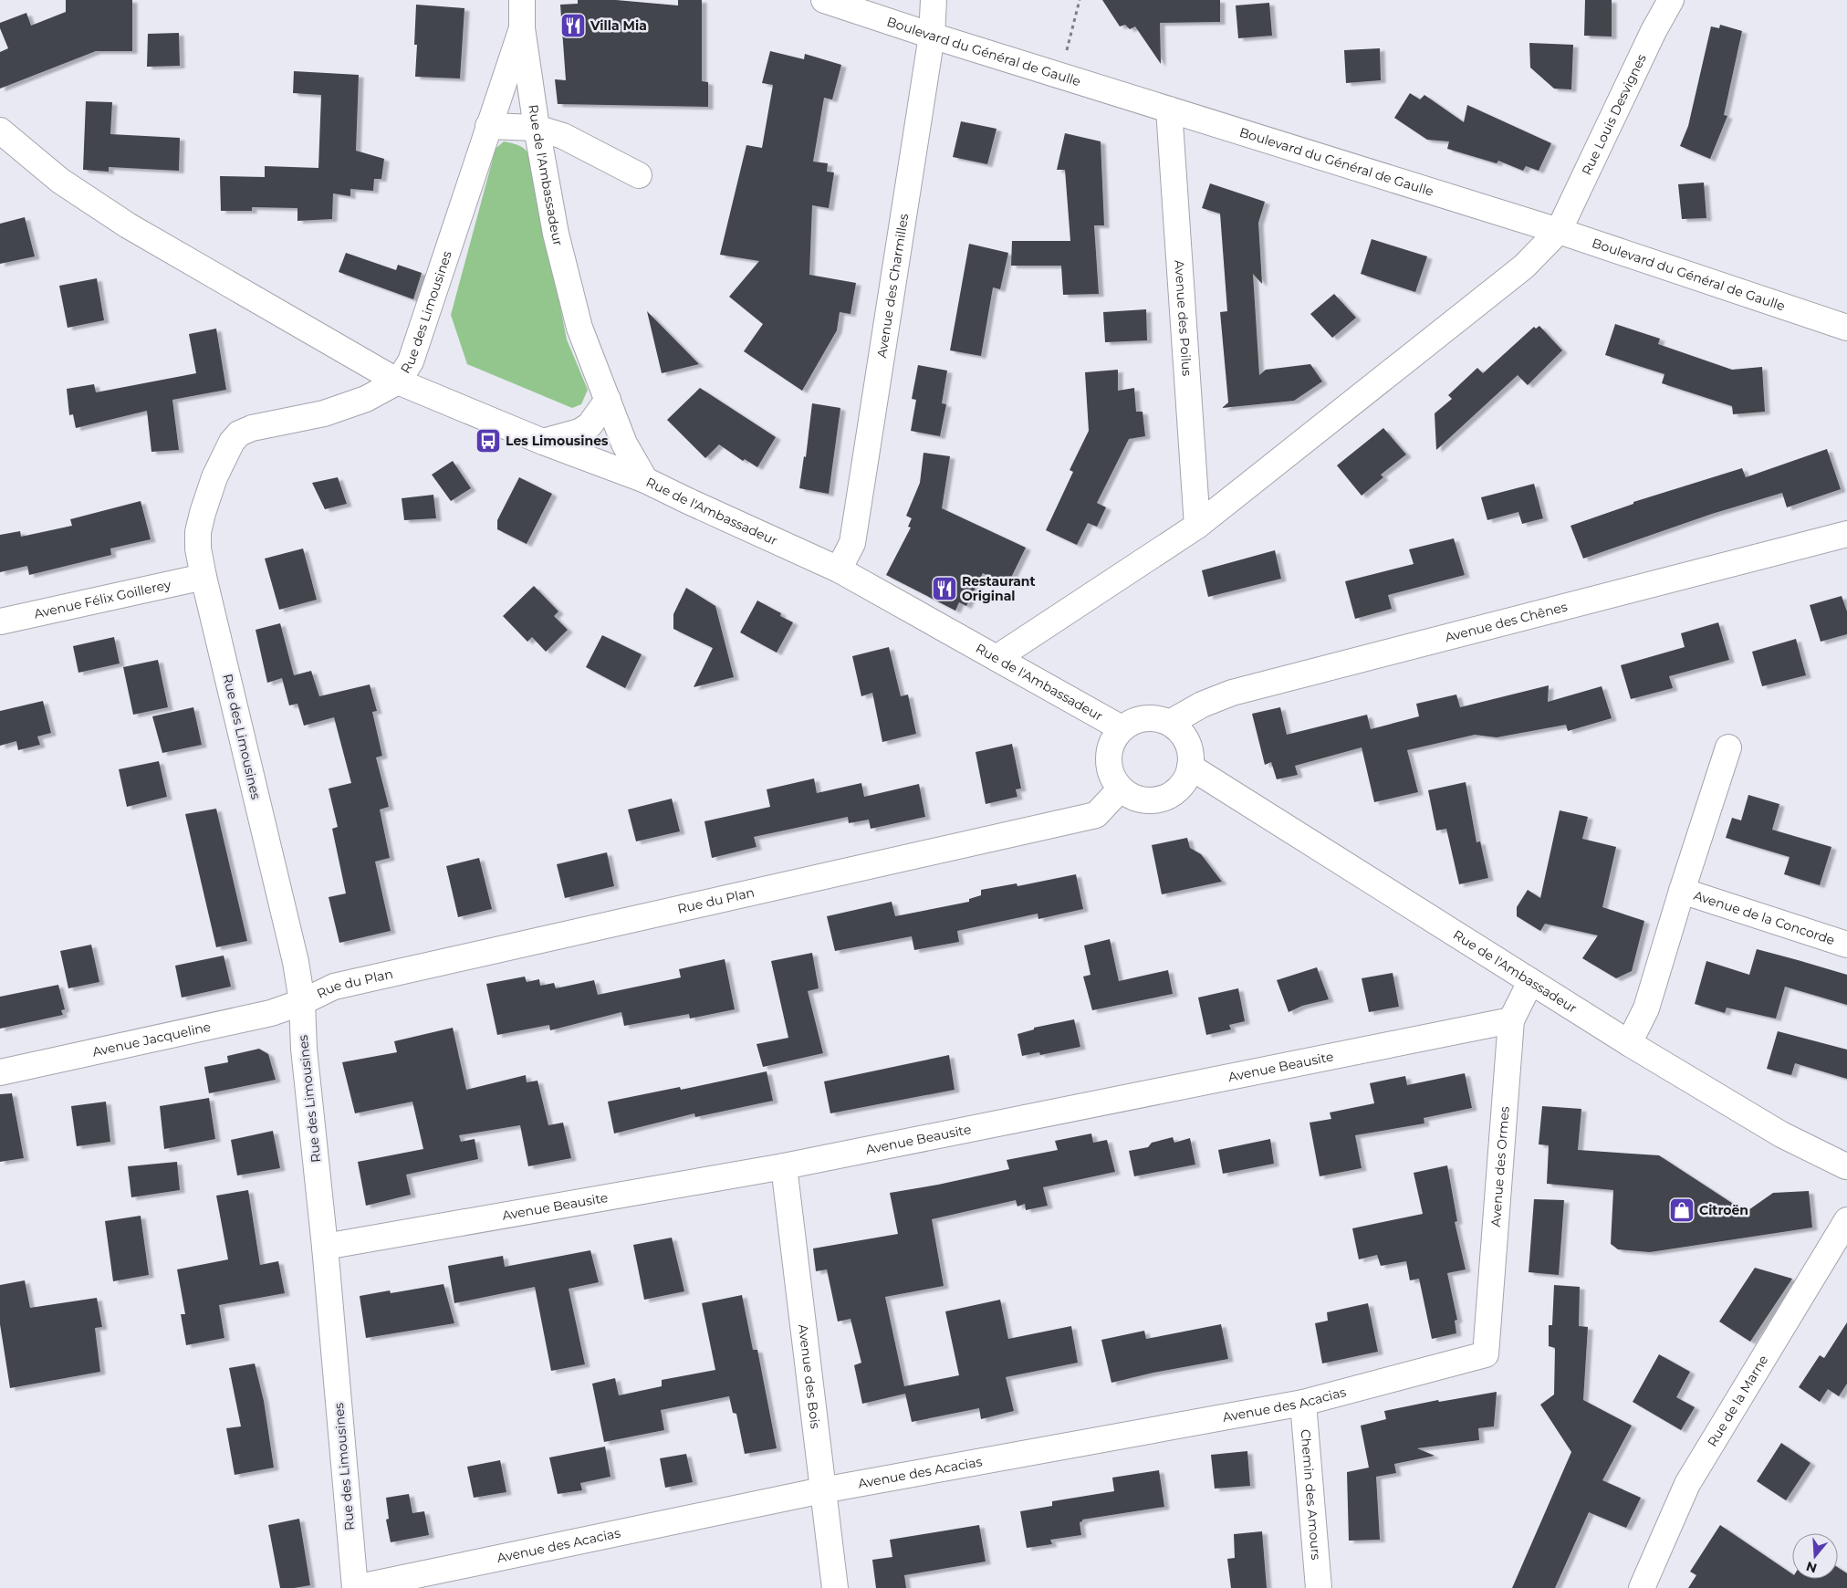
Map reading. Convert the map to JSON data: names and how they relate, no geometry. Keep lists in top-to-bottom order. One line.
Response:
{"streets":{"street":["Boulevard du Général de Gaulle","Rue Louis Desvignes","Rue de l'Ambassadeur","Avenue des Charmilles","Rue des Limousines","Avenue des Poilus","Avenue Félix Goillerey","Avenue des Chênes","Rue du Plan","Avenue de la Concorde","Avenue Jacqueline","Avenue Beausite","Avenue des Ormes","Avenue des Bois","Rue de la Marne","Avenue des Acacias","Chemin des Amours"]},"crossings":[["Boulevard du Général de Gaulle","Rue Louis Desvignes"],["Boulevard du Général de Gaulle","Avenue des Charmilles"],["Boulevard du Général de Gaulle","Avenue des Poilus"],["Rue Louis Desvignes","Rue de l'Ambassadeur"],["Rue Louis Desvignes","Avenue des Poilus"],["Rue de l'Ambassadeur","Avenue des Charmilles"],["Rue de l'Ambassadeur","Rue des Limousines"],["Rue de l'Ambassadeur","Avenue des Chênes"],["Rue de l'Ambassadeur","Rue du Plan"],["Rue de l'Ambassadeur","Avenue de la Concorde"],["Rue de l'Ambassadeur","Avenue des Ormes"],["Rue des Limousines","Avenue Félix Goillerey"],["Rue des Limousines","Rue du Plan"],["Rue des Limousines","Avenue Jacqueline"],["Rue des Limousines","Avenue Beausite"],["Rue des Limousines","Avenue des Acacias"],["Avenue des Chênes","Rue du Plan"],["Rue du Plan","Avenue Jacqueline"],["Avenue Beausite","Avenue des Ormes"],["Avenue Beausite","Avenue des Bois"],["Avenue des Ormes","Avenue des Acacias"],["Avenue des Bois","Avenue des Acacias"],["Avenue des Acacias","Chemin des Amours"]],"places":{"restaurant":["Villa Mia","Restaurant Original"],"bus stop":["Les Limousines"],"shop":["Citroën"]},"north":"bottom"}
